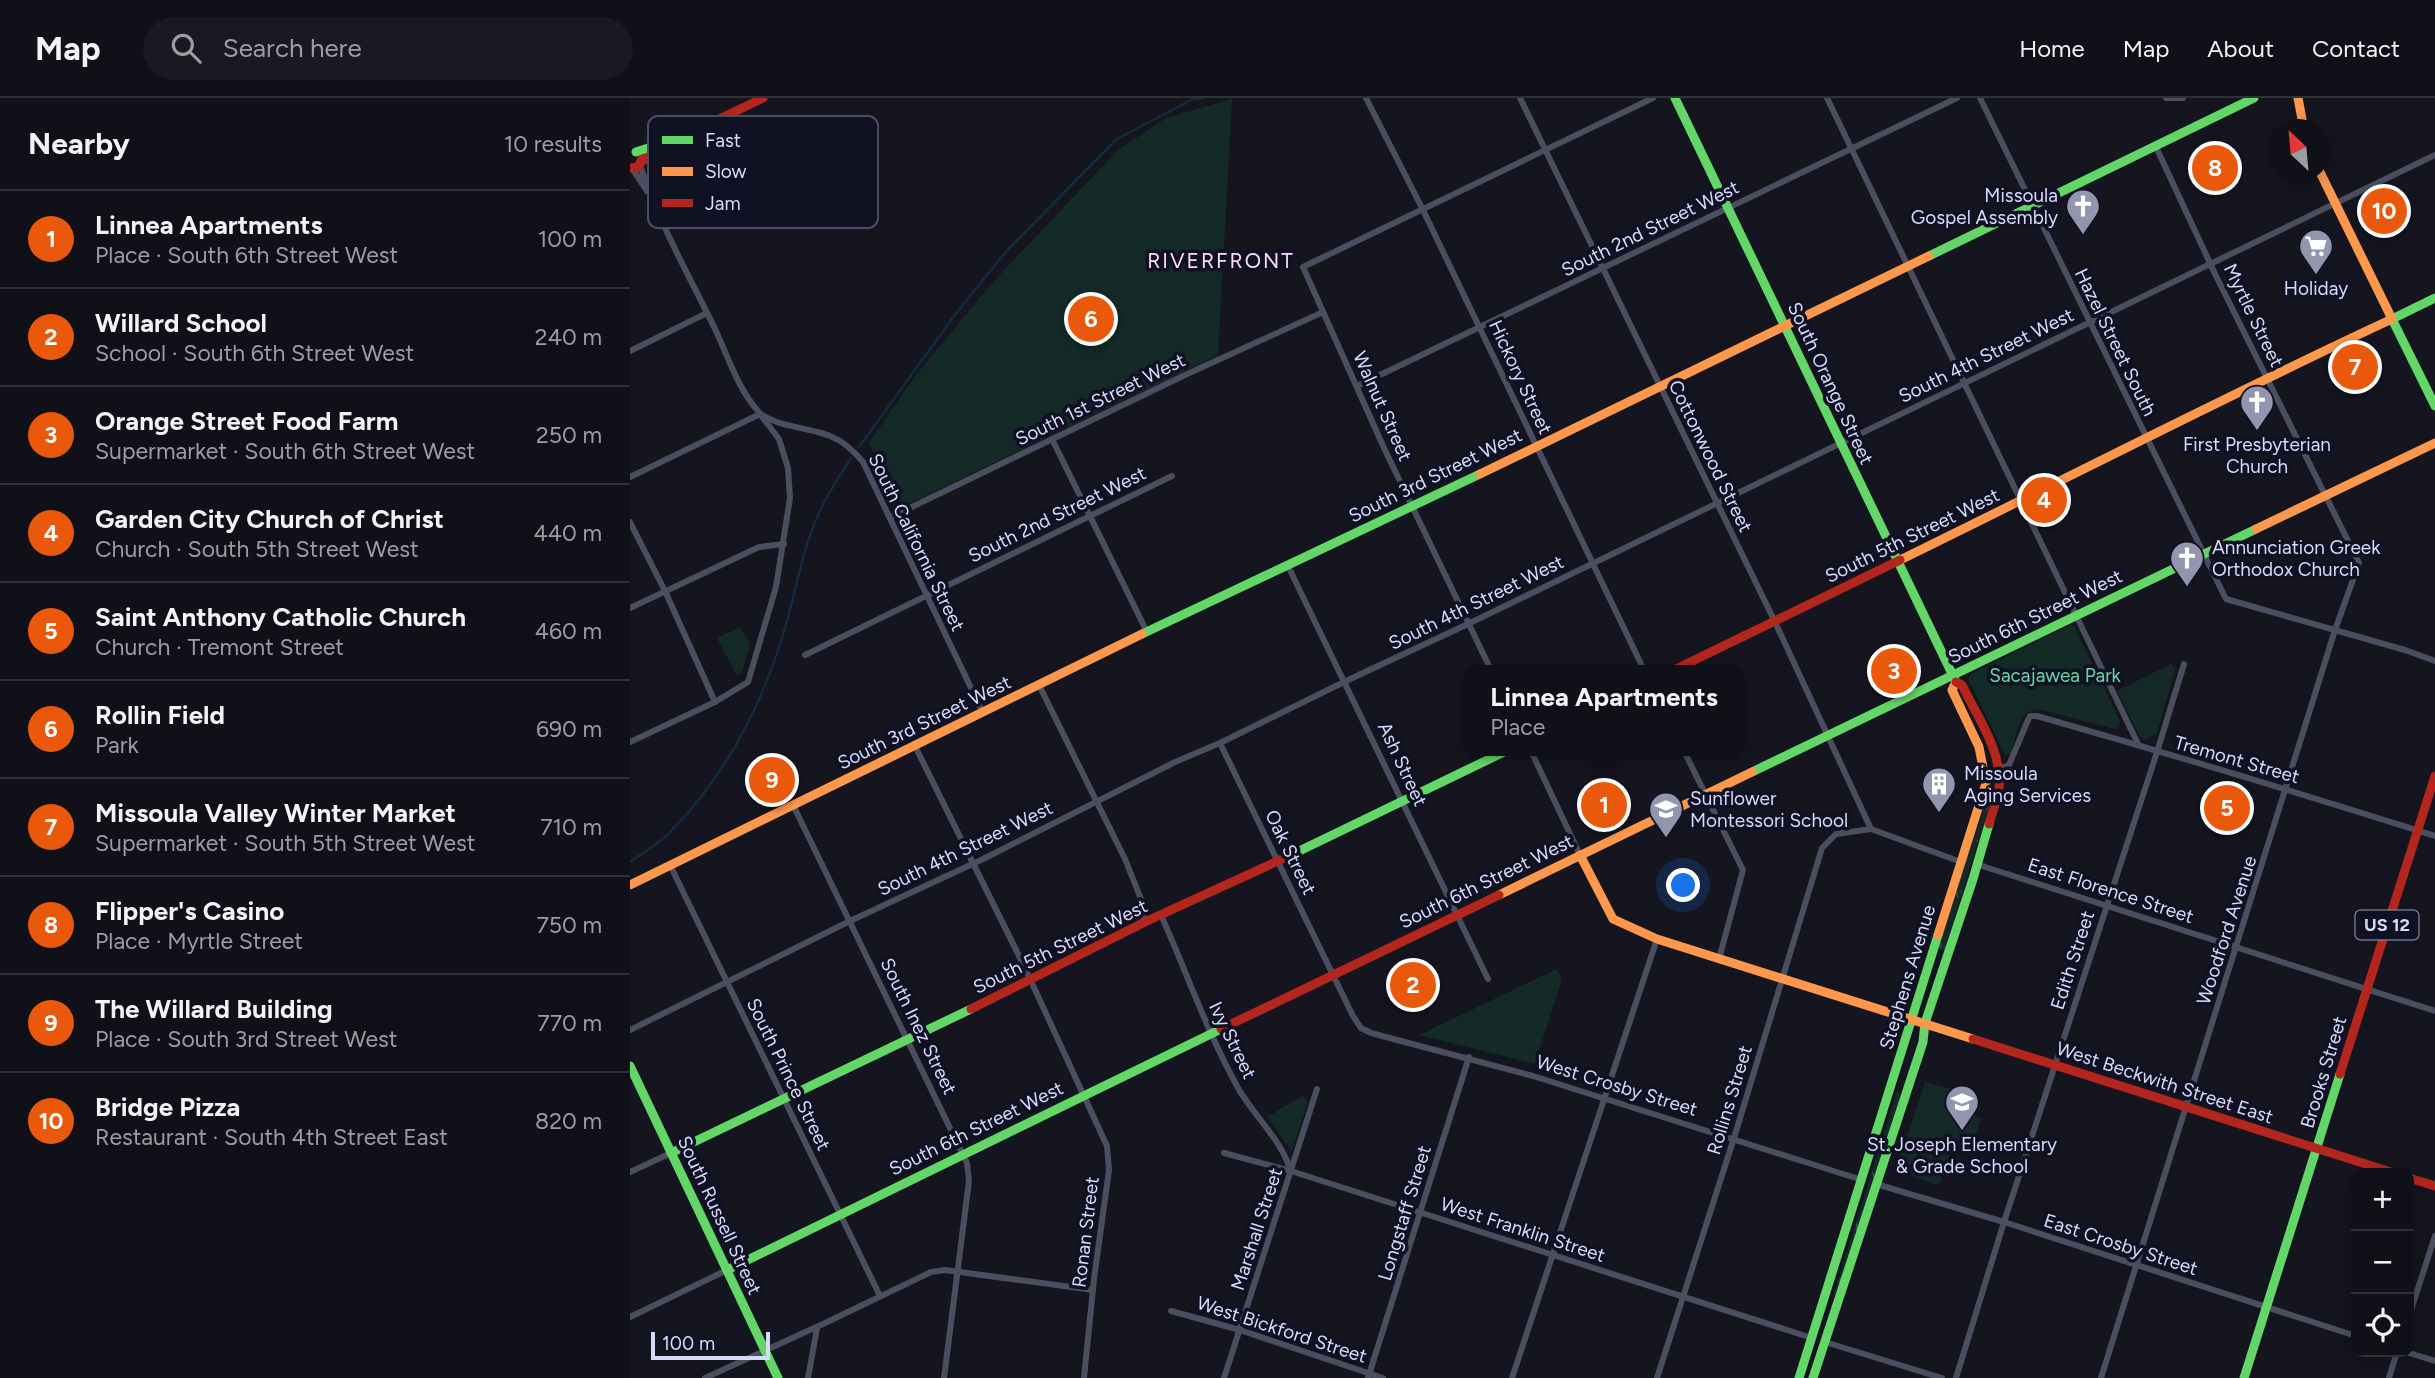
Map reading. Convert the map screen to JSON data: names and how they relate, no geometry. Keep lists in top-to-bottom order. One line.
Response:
{"streets":{"main road":["South Orange Street","South 3rd Street West","South 5th Street West","South 6th Street West","US 12","Stephens Avenue","Brooks Street","West Beckwith Street East","South Russell Street"],"street":["South 2nd Street West","Myrtle Street","Hazel Street South","South 4th Street West","Hickory Street","South 1st Street West","Walnut Street","Cottonwood Street","South California Street","Tremont Street","Ash Street","Oak Street","East Florence Street","Woodford Avenue","Edith Street","South Inez Street","Ivy Street","South Prince Street","West Crosby Street","Rollins Street","Longstaff Street","Marshall Street","West Franklin Street","Ronan Street","East Crosby Street","West Bickford Street"]},"crossings":[["South 2nd Street West","Hickory Street"],["South 2nd Street West","South Orange Street"],["South 2nd Street West","Walnut Street"],["South 2nd Street West","Cottonwood Street"],["South 2nd Street West","South California Street"],["Myrtle Street","South 4th Street West"],["Myrtle Street","South 3rd Street West"],["Myrtle Street","South 5th Street West"],["Myrtle Street","South 6th Street West"],["Myrtle Street","Woodford Avenue"],["Hazel Street South","South 4th Street West"],["Hazel Street South","South 3rd Street West"],["Hazel Street South","South 5th Street West"],["Hazel Street South","South 6th Street West"],["Hazel Street South","Woodford Avenue"],["South 4th Street West","Hickory Street"],["South 4th Street West","South Orange Street"],["South 4th Street West","Walnut Street"],["South 4th Street West","Cottonwood Street"],["South 4th Street West","Ash Street"],["South 4th Street West","Oak Street"],["South 4th Street West","South Inez Street"],["South 4th Street West","South Prince Street"],["Hickory Street","Walnut Street"],["Hickory Street","South 3rd Street West"],["South Orange Street","South 3rd Street West"],["South Orange Street","South 5th Street West"],["South Orange Street","South 6th Street West"],["South Orange Street","Stephens Avenue"],["South 1st Street West","Walnut Street"],["South 1st Street West","South California Street"],["Walnut Street","South 3rd Street West"],["Cottonwood Street","South 3rd Street West"],["Cottonwood Street","South 5th Street West"],["Cottonwood Street","South 6th Street West"],["Cottonwood Street","Rollins Street"],["South 3rd Street West","South California Street"],["South 3rd Street West","Ash Street"],["South 3rd Street West","South Inez Street"],["South 3rd Street West","South Prince Street"],["South 5th Street West","Ash Street"],["South 5th Street West","Oak Street"],["South 5th Street West","South Inez Street"],["South 5th Street West","Ivy Street"],["South 5th Street West","South Prince Street"],["South 5th Street West","South Russell Street"],["South 6th Street West","Ash Street"],["South 6th Street West","Oak Street"],["South 6th Street West","Woodford Avenue"],["South 6th Street West","Stephens Avenue"],["South 6th Street West","South Inez Street"],["South 6th Street West","Ivy Street"],["South 6th Street West","South Prince Street"],["South 6th Street West","West Beckwith Street East"],["South 6th Street West","South Russell Street"],["South 6th Street West","Ronan Street"],["Tremont Street","Woodford Avenue"],["Tremont Street","Edith Street"],["Tremont Street","Stephens Avenue"],["Tremont Street","Brooks Street"],["Oak Street","West Crosby Street"],["East Florence Street","Woodford Avenue"],["East Florence Street","Edith Street"],["East Florence Street","Stephens Avenue"],["East Florence Street","Brooks Street"],["Woodford Avenue","West Beckwith Street East"],["Woodford Avenue","East Crosby Street"],["Edith Street","West Beckwith Street East"],["Edith Street","East Crosby Street"],["Stephens Avenue","West Beckwith Street East"],["Stephens Avenue","West Crosby Street"],["Stephens Avenue","West Franklin Street"],["Stephens Avenue","East Crosby Street"],["Ivy Street","Marshall Street"],["Ivy Street","West Franklin Street"],["Brooks Street","West Beckwith Street East"],["Brooks Street","East Crosby Street"],["West Beckwith Street East","Rollins Street"],["West Crosby Street","Rollins Street"],["West Crosby Street","Longstaff Street"],["Rollins Street","West Franklin Street"],["Longstaff Street","West Franklin Street"],["Longstaff Street","West Bickford Street"],["Marshall Street","West Franklin Street"],["Marshall Street","West Bickford Street"]],"districts":["RIVERFRONT"],"parks":["Sacajawea Park"],"places":{"church":["Missoula Gospel Assembly","First Presbyterian Church","Annunciation Greek Orthodox Church"],"supermarket":["Holiday"],"building":["Missoula Aging Services"],"school or university":["Sunflower Montessori School","St. Joseph Elementary & Grade School"]},"legend":["Fast","Slow","Jam"],"scale_bar":"100 m","north":"top left","page":{"header":"Map","search":"Search here","nav":["Home","Map","About","Contact"],"heading":["Nearby","10 results"],"pins":["8","10","6","7","4","3","9","1","5","2"],"list":[{"mark":"1","name":"Linnea Apartments","note":"Place · South 6th Street West","value":"100 m"},{"mark":"2","name":"Willard School","note":"School · South 6th Street West","value":"240 m"},{"mark":"3","name":"Orange Street Food Farm","note":"Supermarket · South 6th Street West","value":"250 m"},{"mark":"4","name":"Garden City Church of Christ","note":"Church · South 5th Street West","value":"440 m"},{"mark":"5","name":"Saint Anthony Catholic Church","note":"Church · Tremont Street","value":"460 m"},{"mark":"6","name":"Rollin Field","note":"Park","value":"690 m"},{"mark":"7","name":"Missoula Valley Winter Market","note":"Supermarket · South 5th Street West","value":"710 m"},{"mark":"8","name":"Flipper's Casino","note":"Place · Myrtle Street","value":"750 m"},{"mark":"9","name":"The Willard Building","note":"Place · South 3rd Street West","value":"770 m"},{"mark":"10","name":"Bridge Pizza","note":"Restaurant · South 4th Street East","value":"820 m"}],"popup":["Linnea Apartments","Place"],"map_buttons":["+","−"],"scale":"100 m"}}
